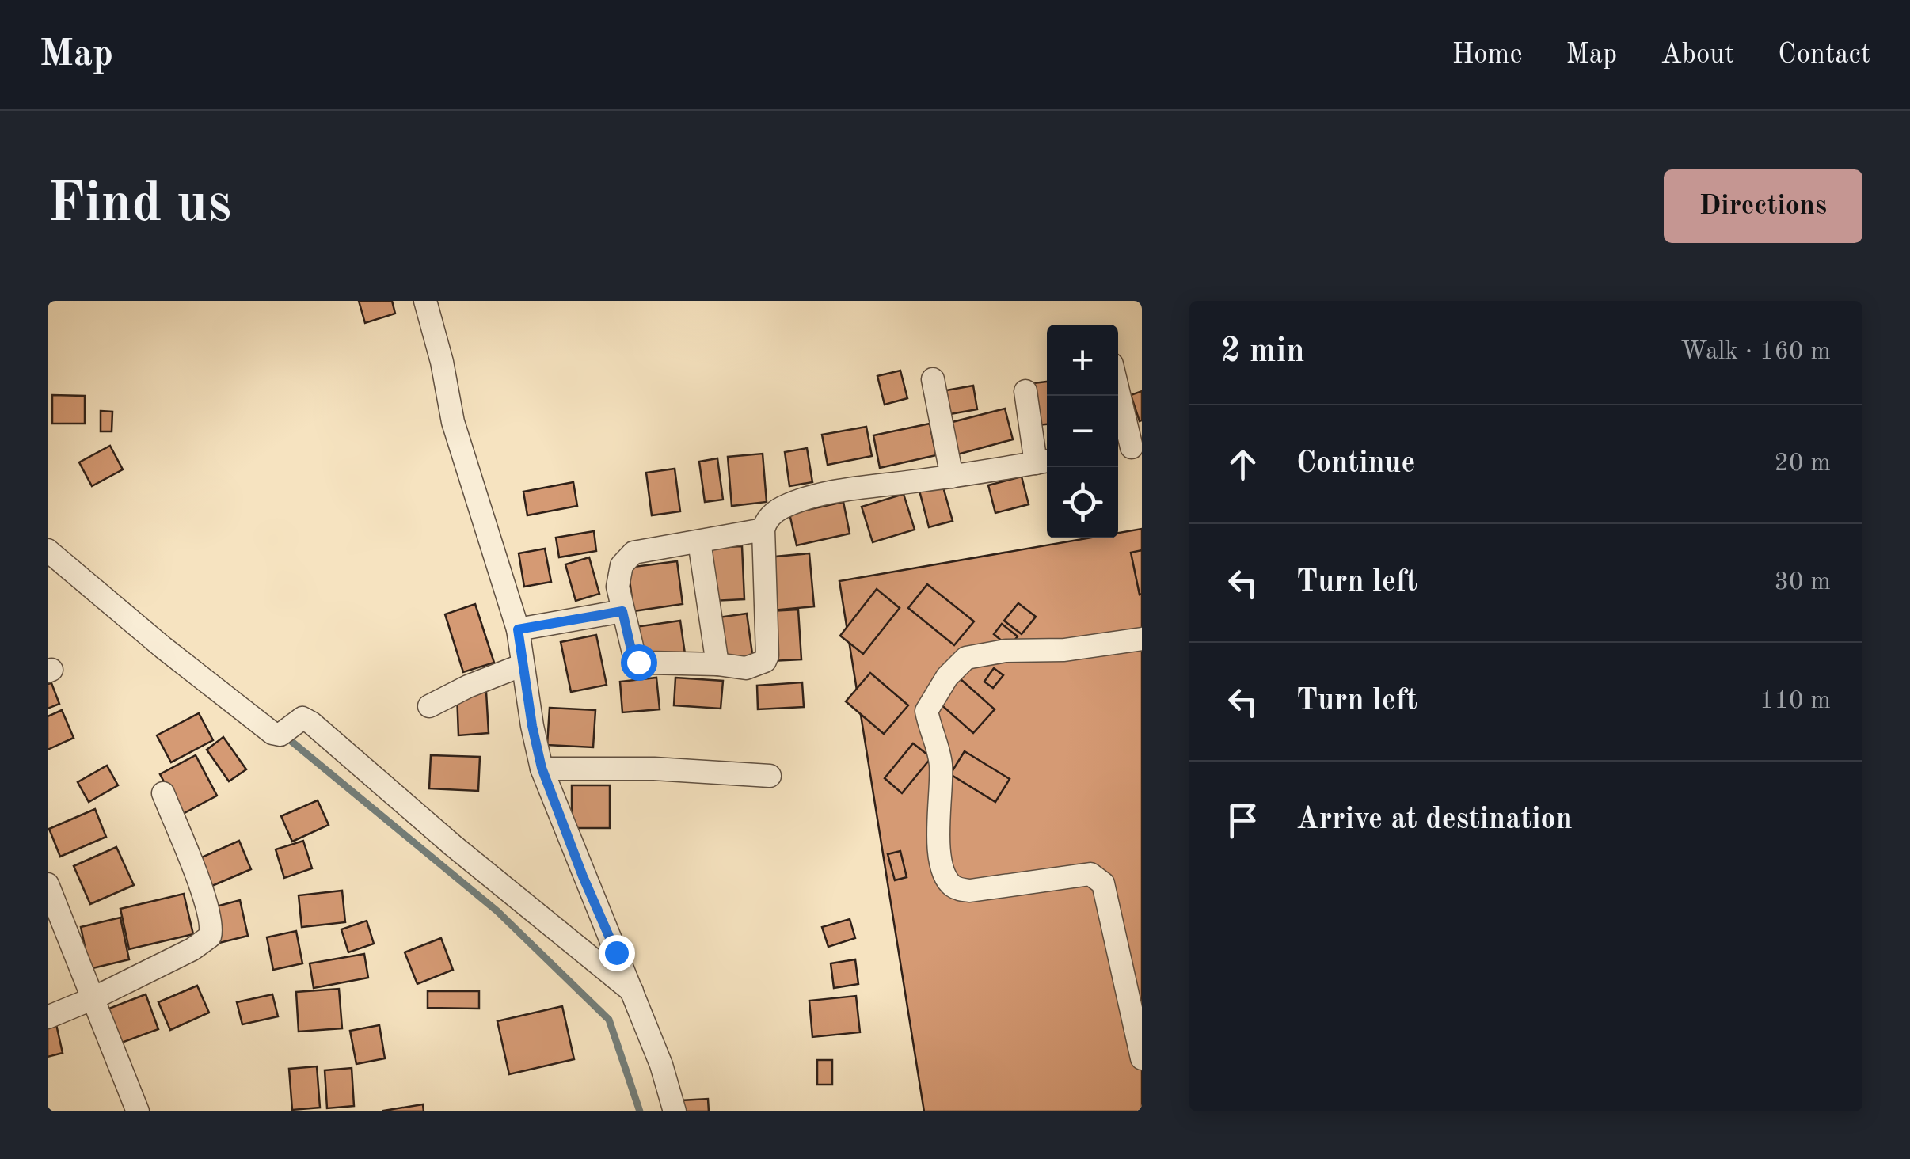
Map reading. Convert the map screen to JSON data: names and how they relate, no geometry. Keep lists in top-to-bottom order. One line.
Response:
{"page":{"header":"Map","nav":["Home","Map","About","Contact"],"buttons":"Directions","title":"Find us","heading":["2 min","Walk · 160 m"],"map_buttons":["+","−"],"list":[["Continue","20 m"],["Turn left","30 m"],["Turn left","110 m"],"Arrive at destination"]}}
